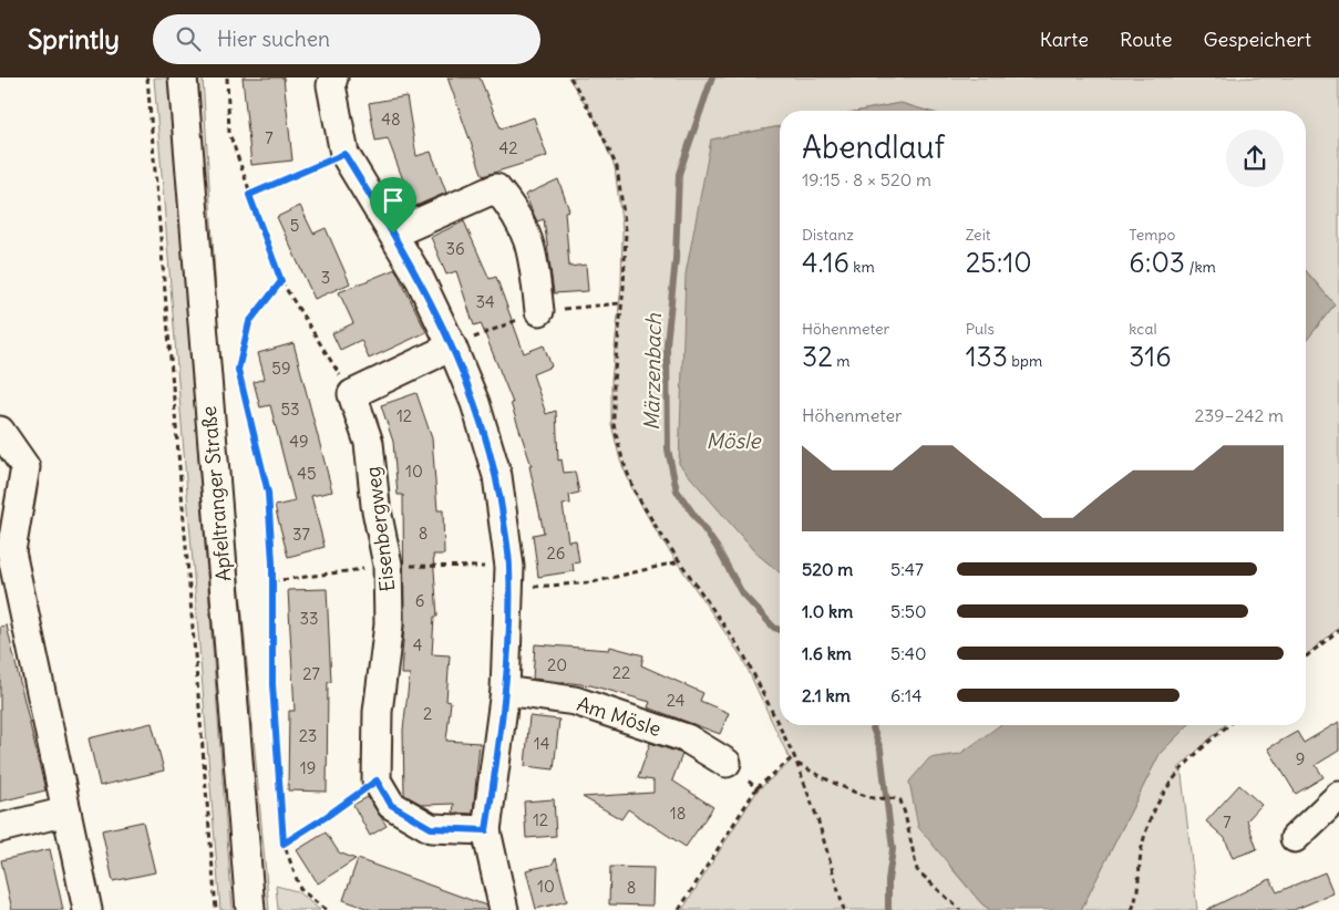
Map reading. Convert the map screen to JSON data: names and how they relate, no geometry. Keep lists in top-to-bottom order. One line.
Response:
{"streets":{"street":["Apfeltranger Straße","Eisenbergweg","Am Mösle"]},"water":["Märzenbach","Mösle"],"house_numbers":["48","7","42","5","36","3","34","59","53","12","49","10","45","8","37","26","6","33","4","20","22","27","24","2","23","14","9","19","18","12","7","10","8"],"page":{"header":"Sprintly","search":"Hier suchen","nav":["Karte","Route","Gespeichert"],"heading":["Abendlauf","19:15 · 8 × 520 m"],"stats":[["Distanz","4.16 km"],["Zeit","25:10"],["Tempo","6:03 /km"],["Höhenmeter","32 m"],["Puls","133 bpm"],["kcal","316"]],"chart":["Höhenmeter","239–242 m"],"list":[{"name":"520 m","note":"5:47"},{"name":"1.0 km","note":"5:50"},{"name":"1.6 km","note":"5:40"},{"name":"2.1 km","note":"6:14"}]}}
